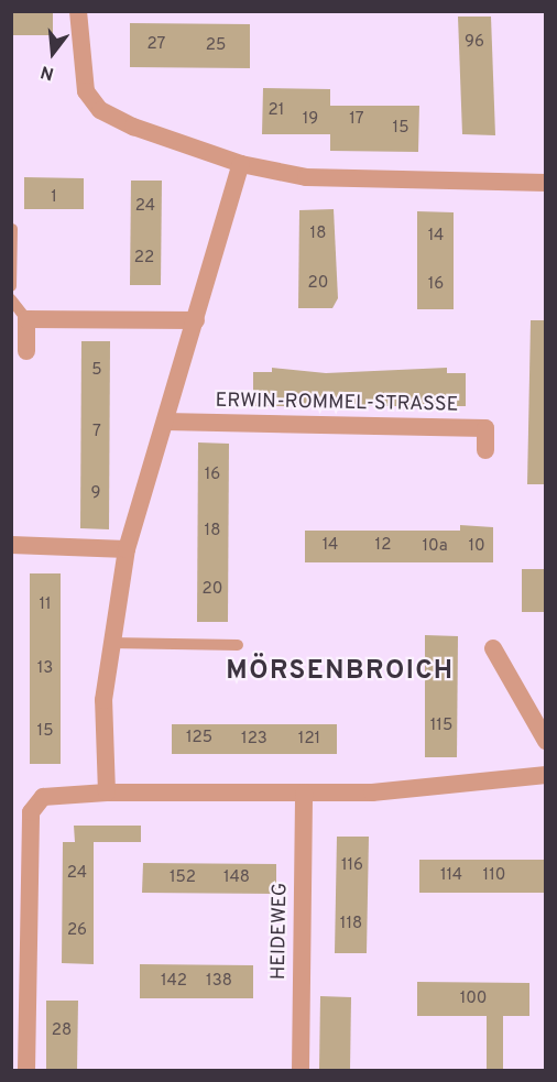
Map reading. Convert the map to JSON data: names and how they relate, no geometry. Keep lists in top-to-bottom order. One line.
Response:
{"streets":{"street":["ERWIN-ROMMEL-STRASSE","HEIDEWEG"]},"districts":["MÖRSENBROICH"],"house_numbers":["96","27","25","21","19","17","15","1","24","18","14","22","20","16","5","7","16","9","18","14","12","10a","10","20","11","13","115","15","125","123","121","116","24","114","110","152","148","118","26","142","138","100","28"],"north":"bottom"}
